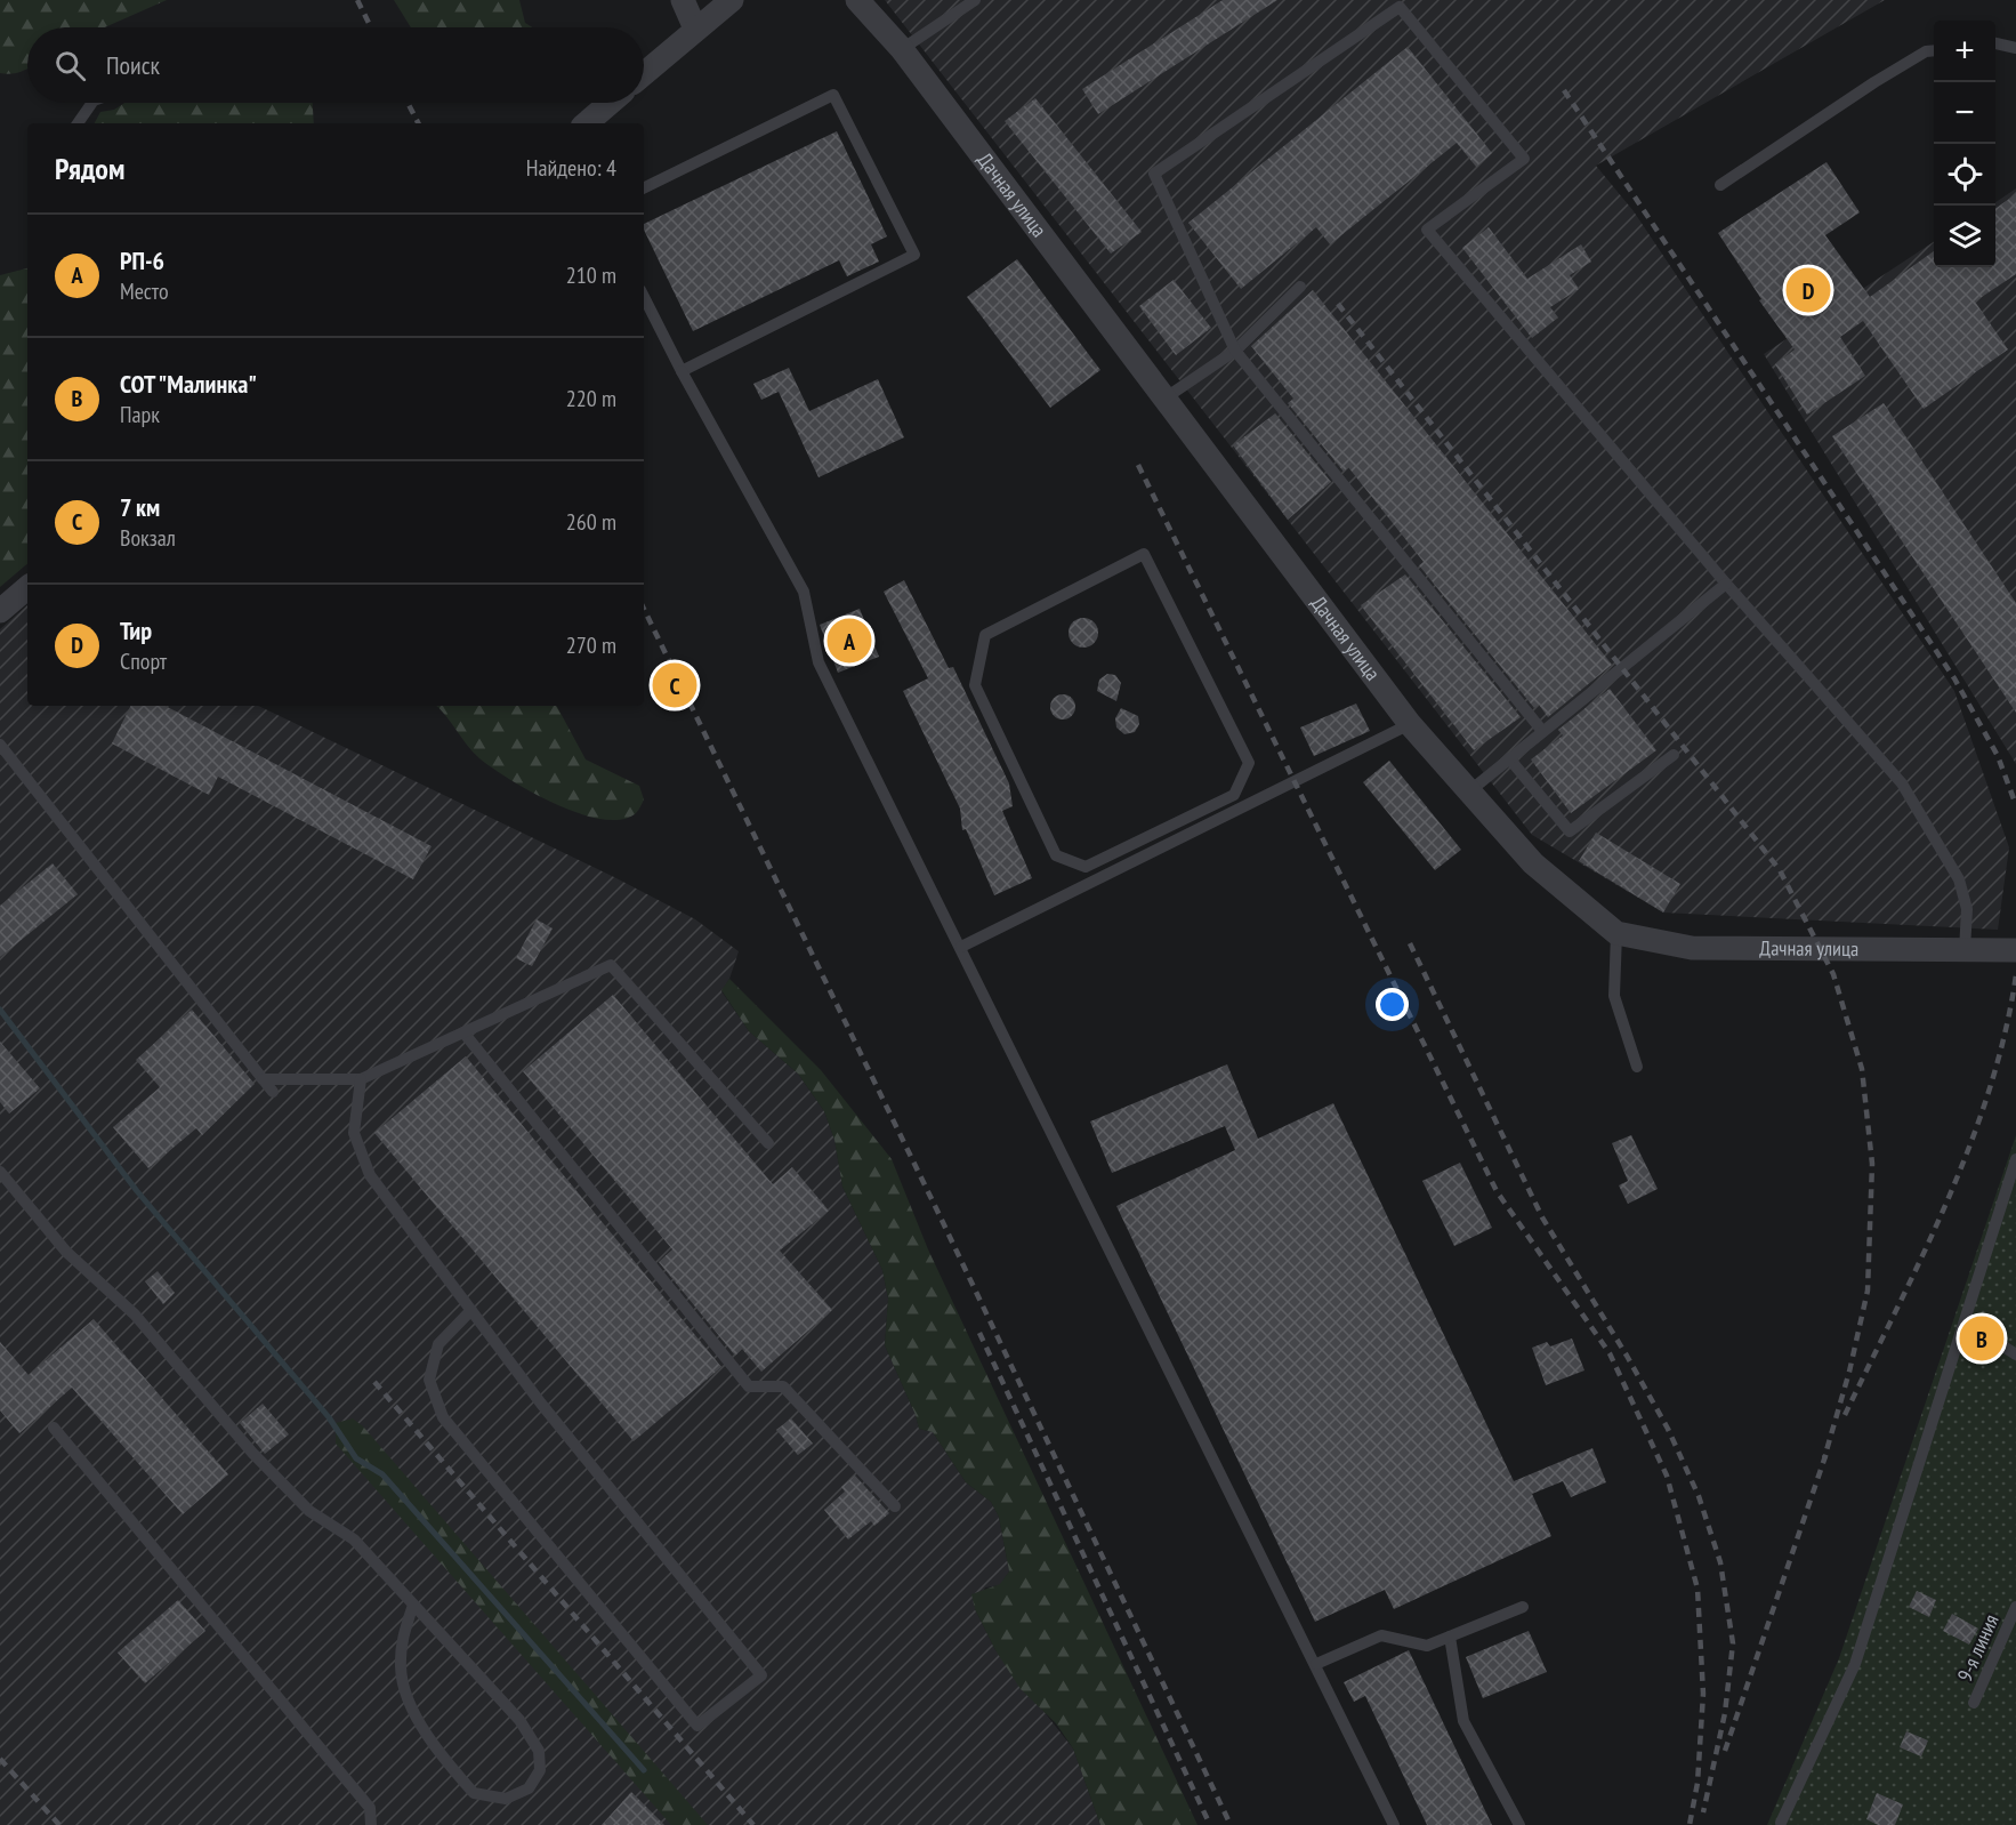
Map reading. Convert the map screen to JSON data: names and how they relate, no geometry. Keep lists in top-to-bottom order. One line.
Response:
{"streets":{"street":["Дачная улица"],"lane":["9-я линия"]},"page":{"map_buttons":["+","−"],"search":"Поиск","heading":["Рядом","Найдено: 4"],"list":[{"mark":"A","name":"РП-6","note":"Место","value":"210 m"},{"mark":"B","name":"СОТ \"Малинка\"","note":"Парк","value":"220 m"},{"mark":"C","name":"7 км","note":"Вокзал","value":"260 m"},{"mark":"D","name":"Тир","note":"Спорт","value":"270 m"}],"pins":["D","A","C","B"]}}
